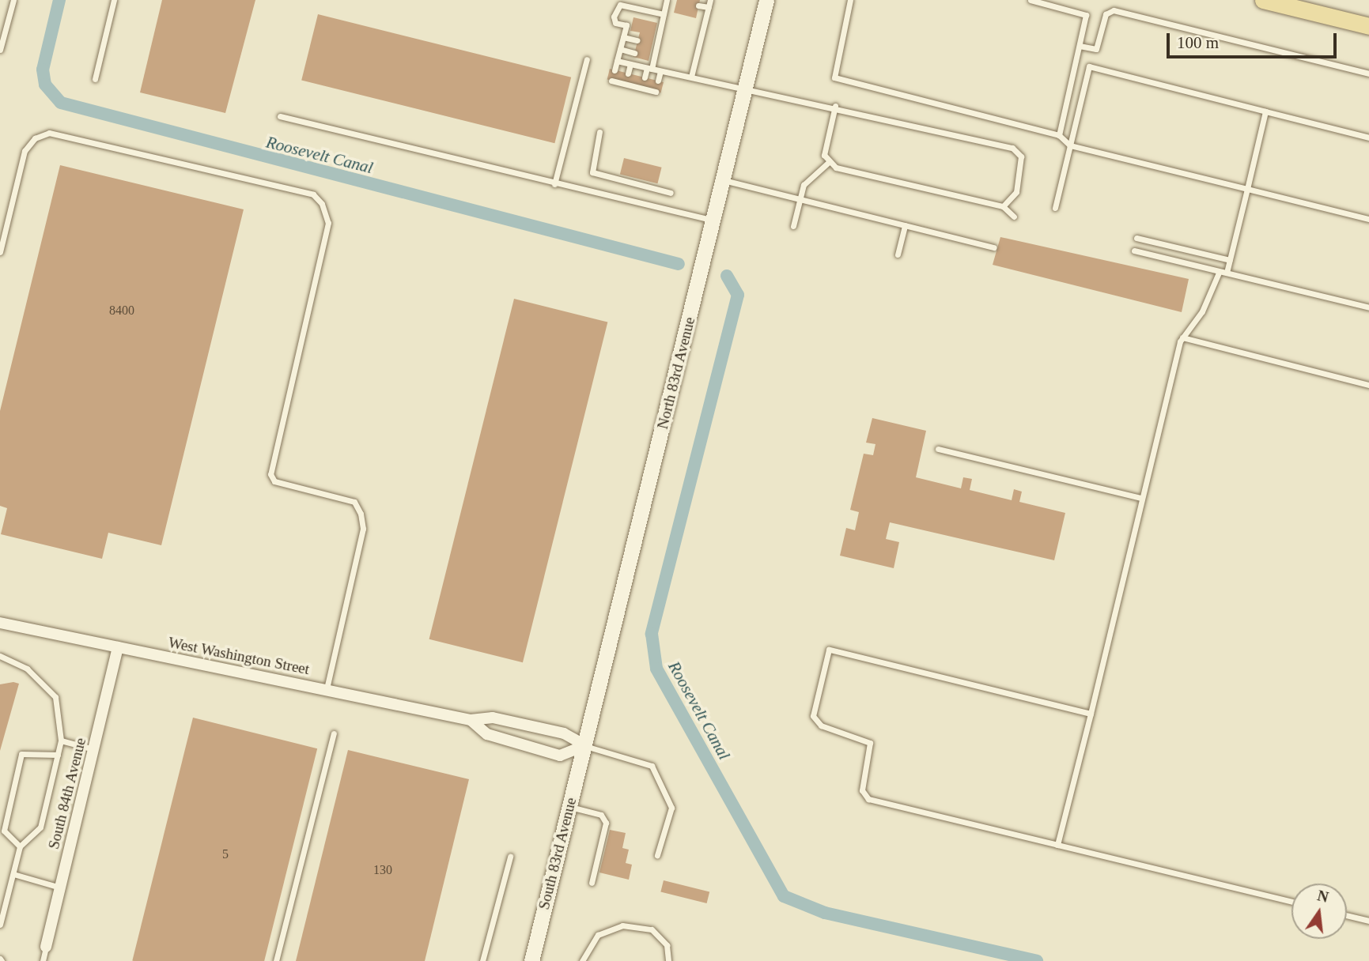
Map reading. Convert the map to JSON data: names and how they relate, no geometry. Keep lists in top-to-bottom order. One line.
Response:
{"streets":{"main road":["North 83rd Avenue","South 83rd Avenue"],"street":["West Washington Street","South 84th Avenue"]},"crossings":[["North 83rd Avenue","West Washington Street"],["North 83rd Avenue","South 83rd Avenue"],["West Washington Street","South 84th Avenue"],["West Washington Street","South 83rd Avenue"]],"water":["Roosevelt Canal"],"house_numbers":["8400","5","130"],"scale_bar":"100 m","north":"top"}
